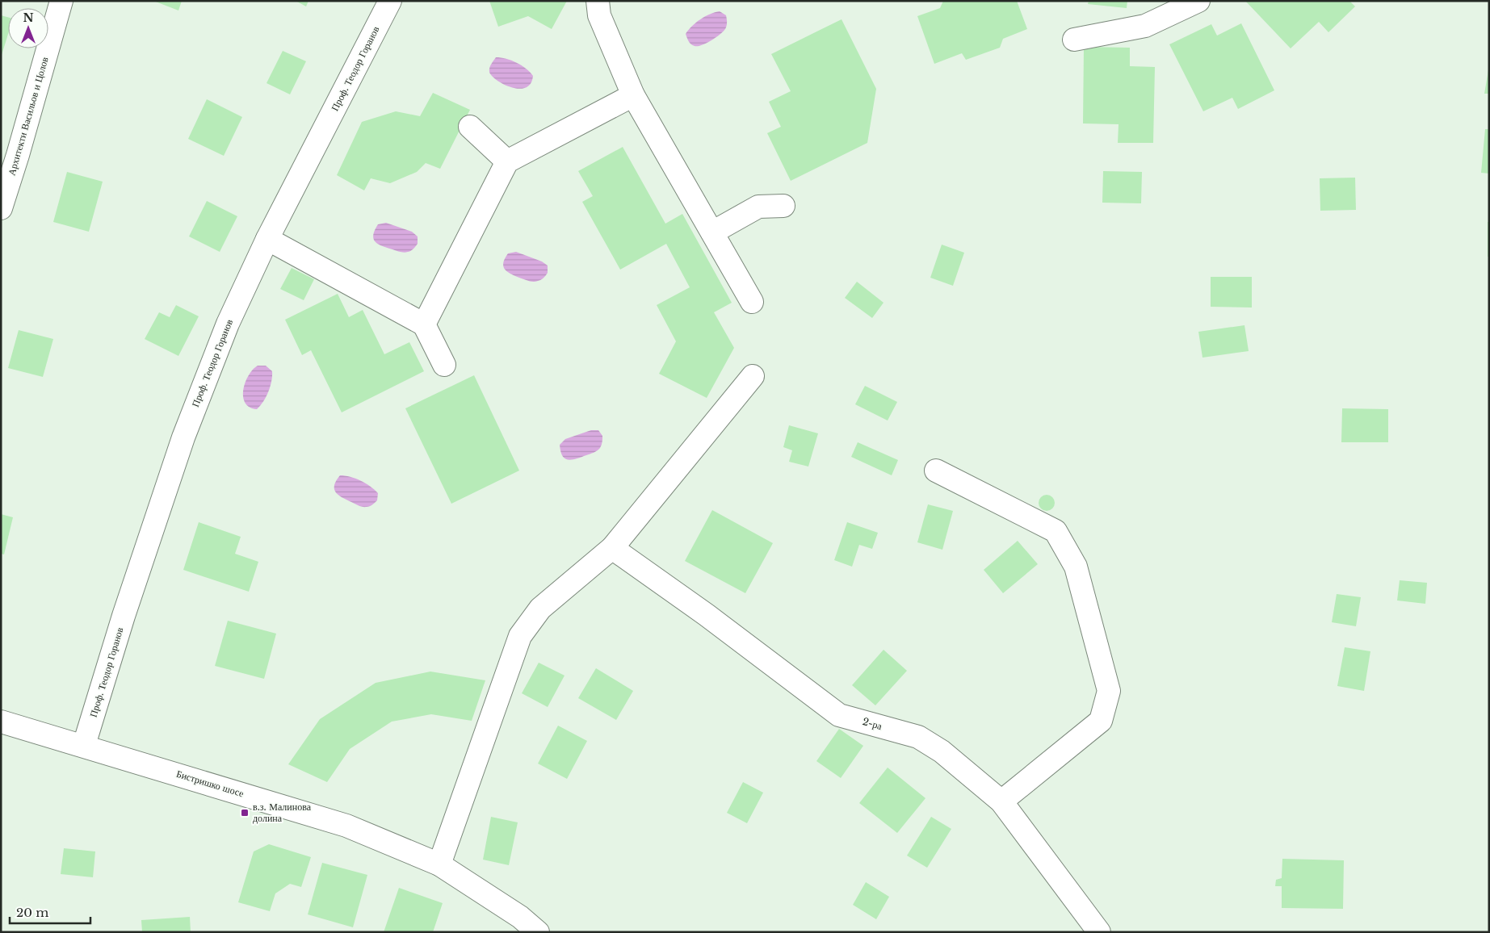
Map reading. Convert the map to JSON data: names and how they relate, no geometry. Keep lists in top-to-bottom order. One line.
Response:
{"streets":{"street":["Проф. Теодор Горанов","Архитекти Васильов и Цолов","2-ра","Бистришко шосе"]},"crossings":[["Проф. Теодор Горанов","Бистришко шосе"]],"places":{"transit":["в.з. Малинова долина"]},"scale_bar":"20 m","north":"top"}
